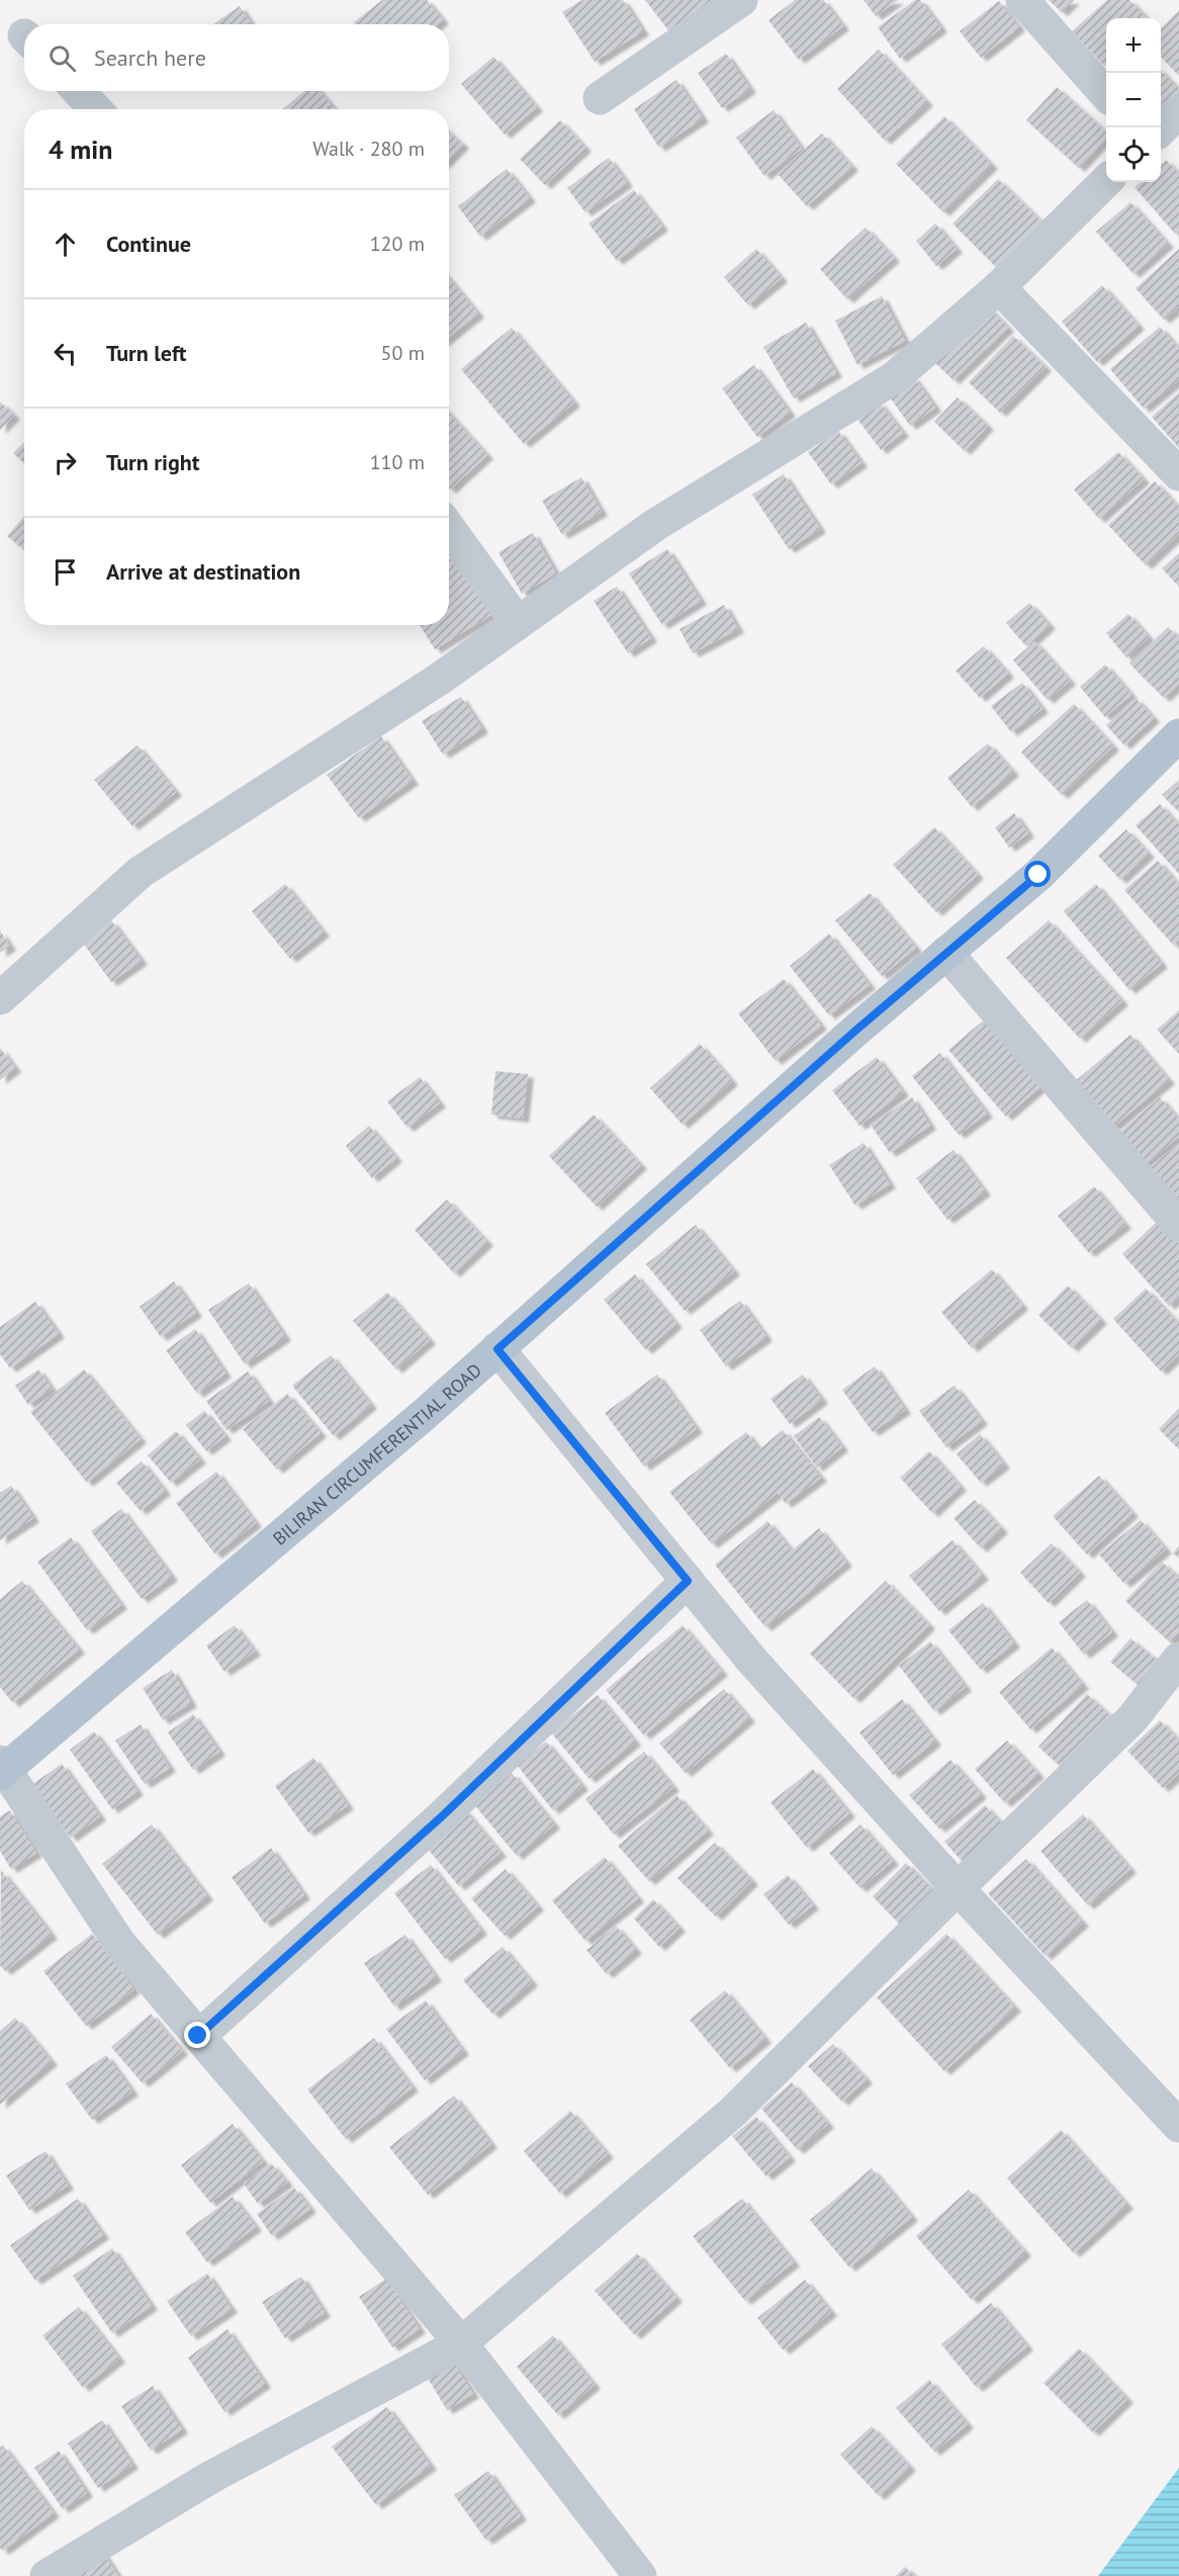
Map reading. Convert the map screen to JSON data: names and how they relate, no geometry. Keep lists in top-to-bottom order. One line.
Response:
{"streets":{"main road":["BILIRAN CIRCUMFERENTIAL ROAD"]},"page":{"map_buttons":["+","−"],"search":"Search here","heading":["4 min","Walk · 280 m"],"list":[["Continue","120 m"],["Turn left","50 m"],["Turn right","110 m"],"Arrive at destination"]}}
